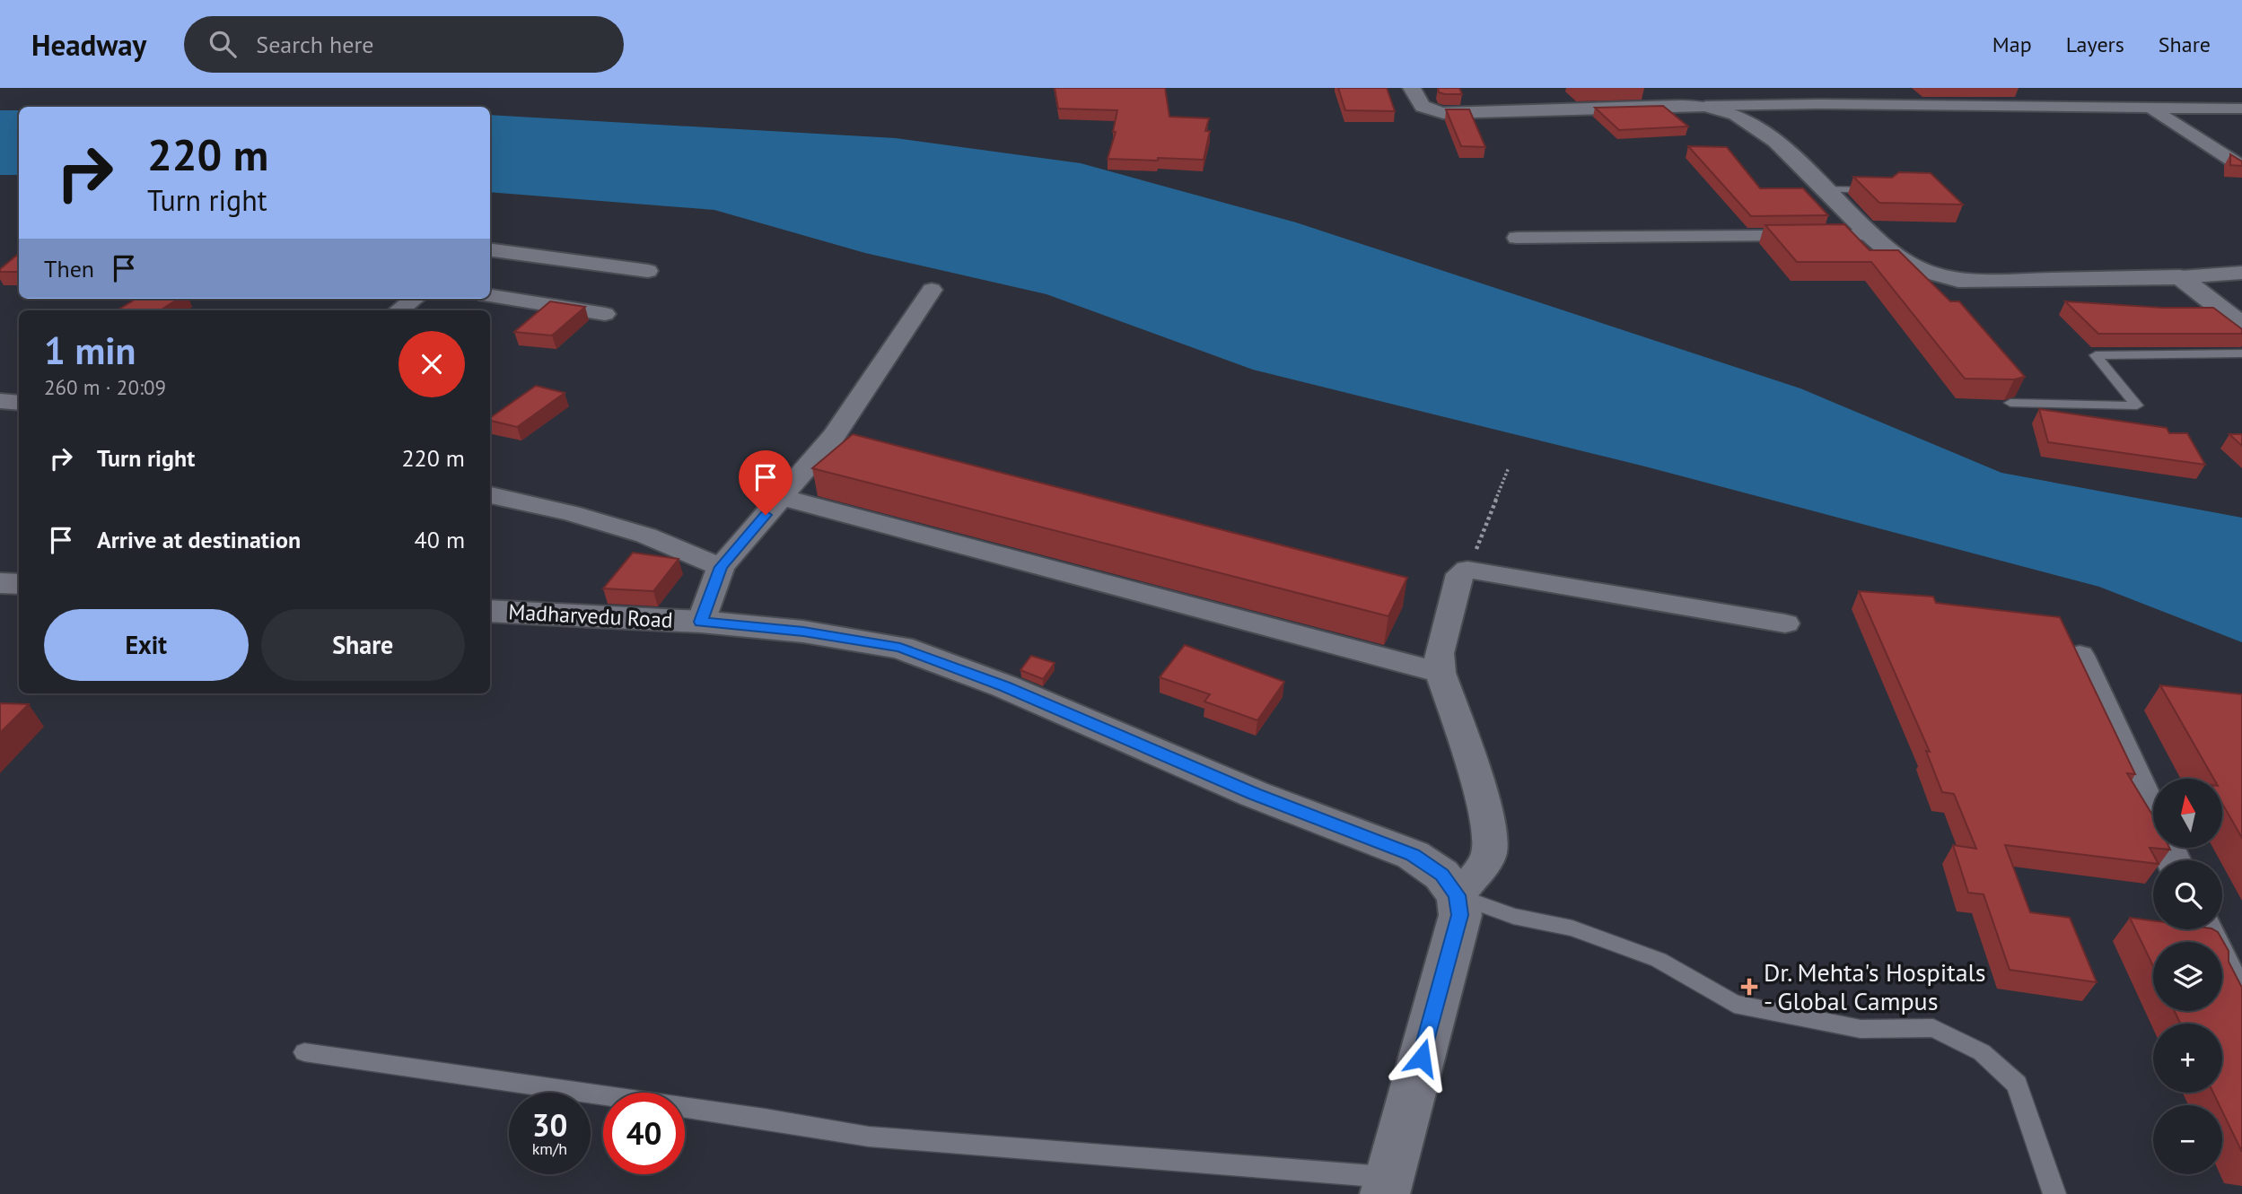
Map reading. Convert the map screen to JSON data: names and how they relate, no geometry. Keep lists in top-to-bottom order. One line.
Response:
{"streets":{"main road":["Madharvedu Road"]},"places":{"health":["Dr. Mehta's Hospitals - Global Campus"]},"north":"top","page":{"header":"Headway","search":"Search here","nav":["Map","Layers","Share"],"turn":["220 m","Turn right"],"then":"Then","heading":["1 min","260 m · 20:09"],"list":[{"name":"Turn right","value":"220 m"},{"name":"Arrive at destination","value":"40 m"}],"buttons":["Exit","Share"],"map_buttons":["+","−"],"speed":"30 km/h","limit":"40"}}
